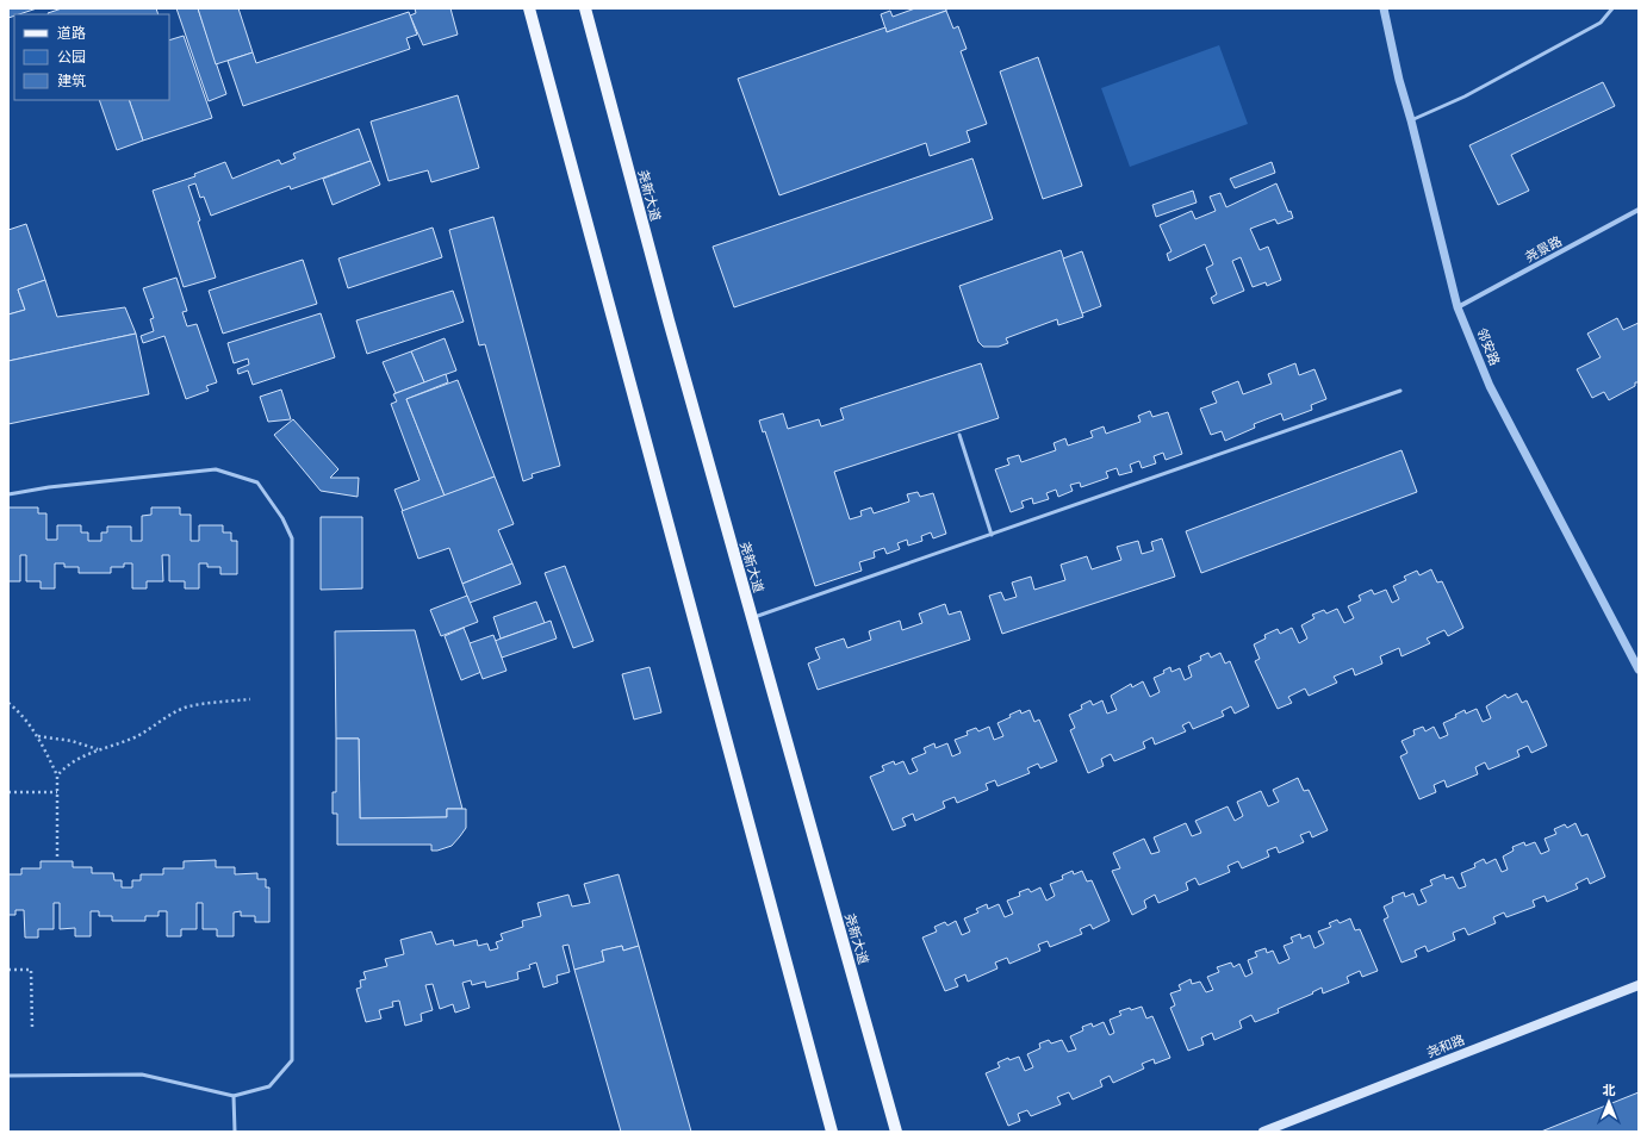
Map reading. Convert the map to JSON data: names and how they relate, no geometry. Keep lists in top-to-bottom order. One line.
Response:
{"streets":{"main road":["尧新大道","尧和路"],"street":["尧景路","邻安路"]},"crossings":[["尧景路","邻安路"]],"legend":["道路","公园","建筑"],"north":"top"}
